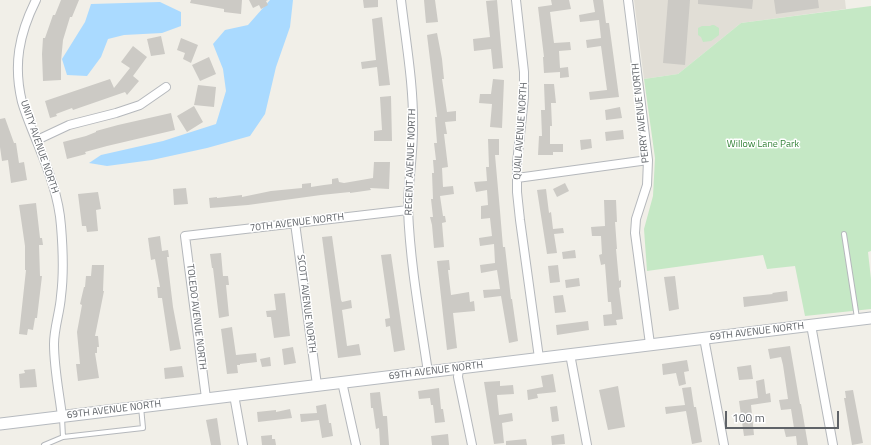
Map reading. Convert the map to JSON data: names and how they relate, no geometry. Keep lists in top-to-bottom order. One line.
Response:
{"streets":{"street":["PERRY AVENUE NORTH","QUAIL AVENUE NORTH","UNITY AVENUE NORTH","REGENT AVENUE NORTH","70TH AVENUE NORTH","SCOTT AVENUE NORTH","TOLEDO AVENUE NORTH","69TH AVENUE NORTH"]},"crossings":[["PERRY AVENUE NORTH","69TH AVENUE NORTH"],["QUAIL AVENUE NORTH","69TH AVENUE NORTH"],["UNITY AVENUE NORTH","69TH AVENUE NORTH"],["REGENT AVENUE NORTH","70TH AVENUE NORTH"],["REGENT AVENUE NORTH","69TH AVENUE NORTH"],["70TH AVENUE NORTH","SCOTT AVENUE NORTH"],["70TH AVENUE NORTH","TOLEDO AVENUE NORTH"],["SCOTT AVENUE NORTH","69TH AVENUE NORTH"],["TOLEDO AVENUE NORTH","69TH AVENUE NORTH"]],"parks":["Willow Lane Park"],"scale_bar":"100 m"}
